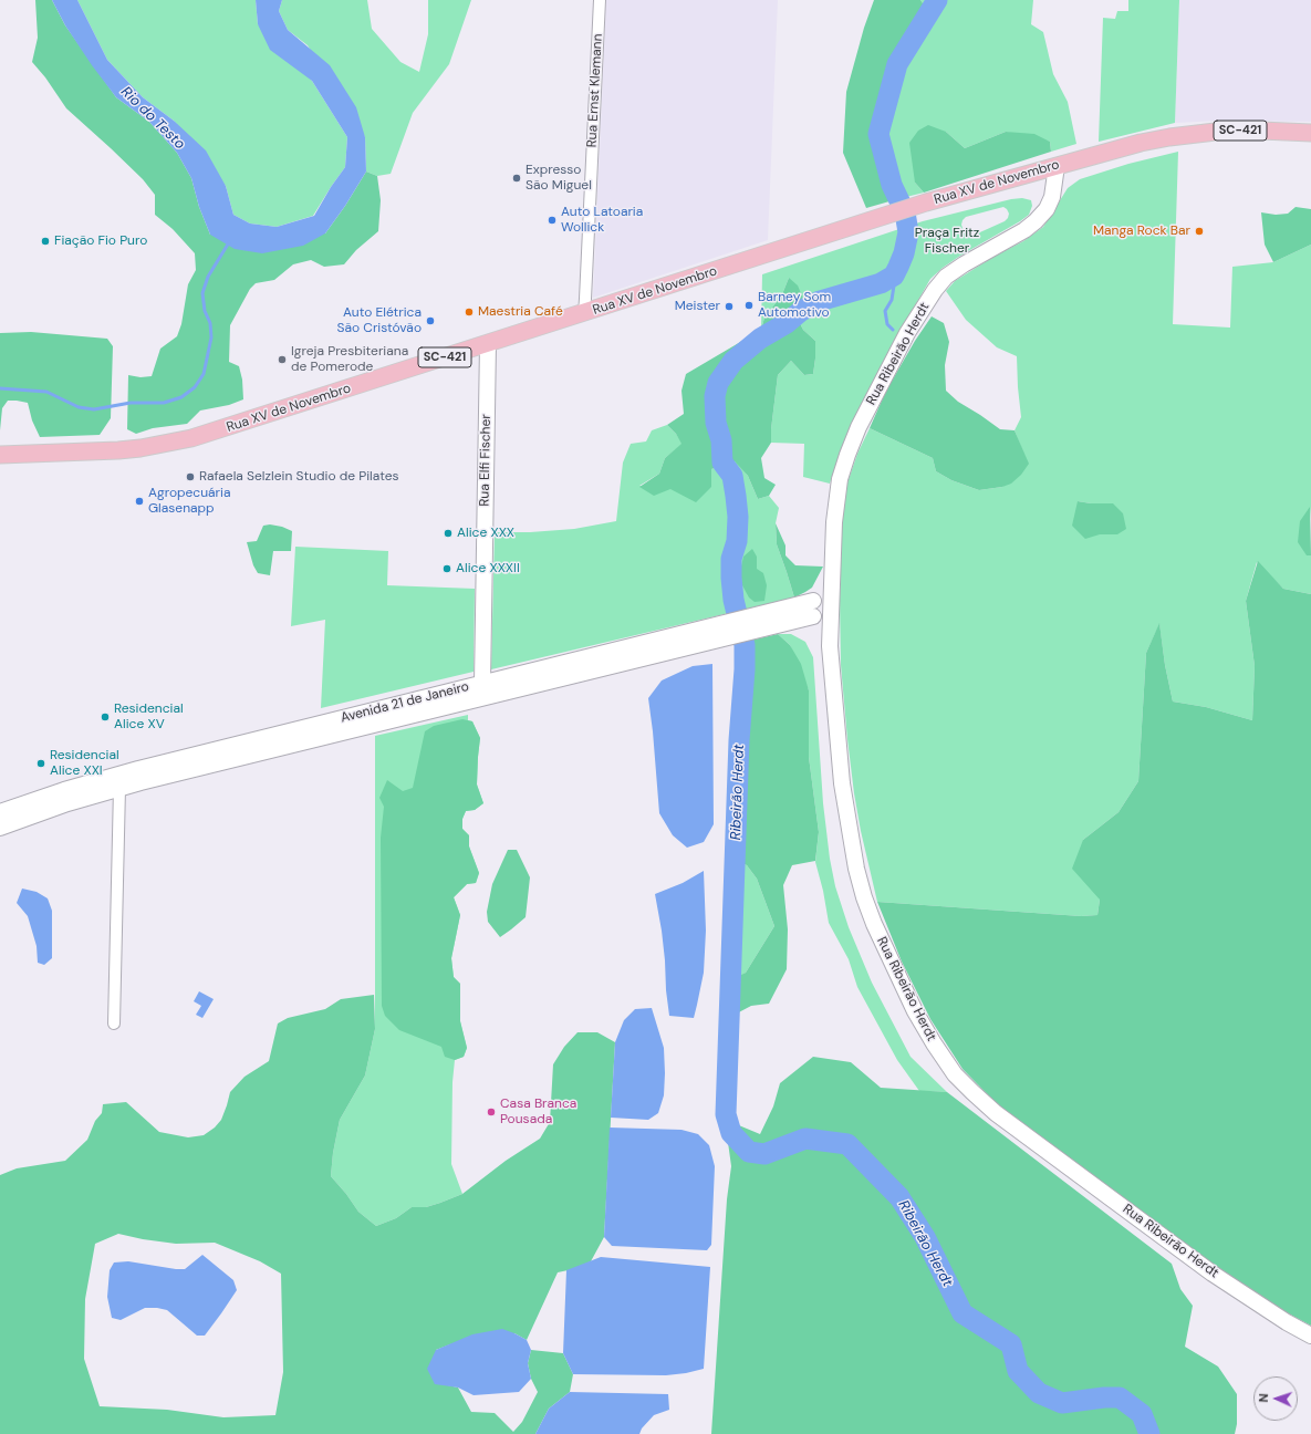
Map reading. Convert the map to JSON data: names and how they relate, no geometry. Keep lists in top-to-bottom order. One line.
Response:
{"streets":{"main road":["SC-421","Rua XV de Novembro","Rua Ribeirão Herdt","Rua Elfi Fischer","Avenida 21 de Janeiro"],"street":["Rua Ernst Klemann"]},"crossings":[["Rua Ernst Klemann","Rua XV de Novembro"],["Rua XV de Novembro","Rua Ribeirão Herdt"],["Rua XV de Novembro","Rua Elfi Fischer"],["Rua Ribeirão Herdt","Avenida 21 de Janeiro"],["Rua Elfi Fischer","Avenida 21 de Janeiro"]],"water":["Rio do Testo","Ribeirão Herdt"],"parks":["Praça Fritz Fischer"],"places":["Expresso São Miguel","Auto Latoaria Wollick","Manga Rock Bar","Fiação Fio Puro","Barney Som Automotivo","Meister","Maestria Café","Auto Elétrica São Cristóvão","Igreja Presbiteriana de Pomerode","Rafaela Selzlein Studio de Pilates","Agropecuária Glasenapp","Alice XXX","Alice XXXII","Residencial Alice XV","Residencial Alice XXI","Casa Branca Pousada"],"north":"left"}
